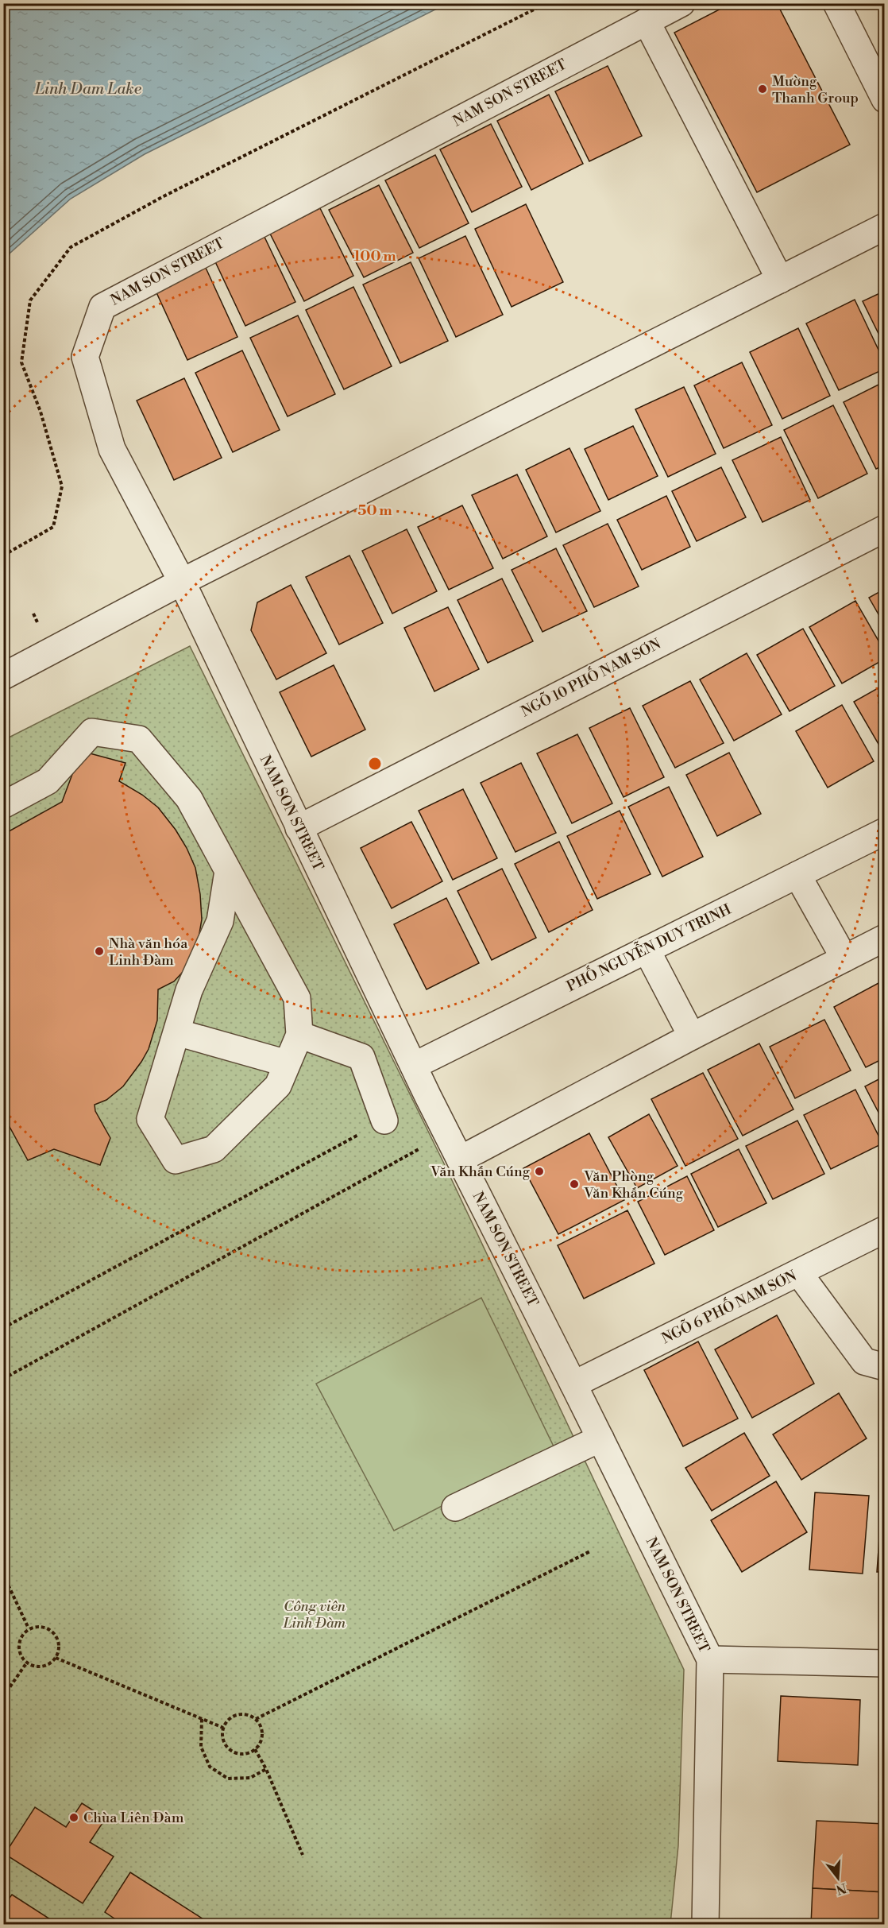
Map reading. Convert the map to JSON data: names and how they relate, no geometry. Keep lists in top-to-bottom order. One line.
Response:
{"streets":{"street":["NAM SON STREET","NGÕ 10 PHỐ NAM SƠN","PHỐ NGUYỄN DUY TRINH","NGÕ 6 PHỐ NAM SƠN"]},"crossings":[["NAM SON STREET","NGÕ 10 PHỐ NAM SƠN"],["NAM SON STREET","PHỐ NGUYỄN DUY TRINH"],["NAM SON STREET","NGÕ 6 PHỐ NAM SƠN"]],"water":["Linh Dam Lake"],"parks":["Công viên Linh Đàm"],"places":["Mường Thanh Group","Nhà văn hóa Linh Đàm","Văn Khấn Cúng","Văn Phòng Văn Khấn Cúng","Chùa Liên Đàm"],"north":"bottom","rings":["100 m","50 m"]}
